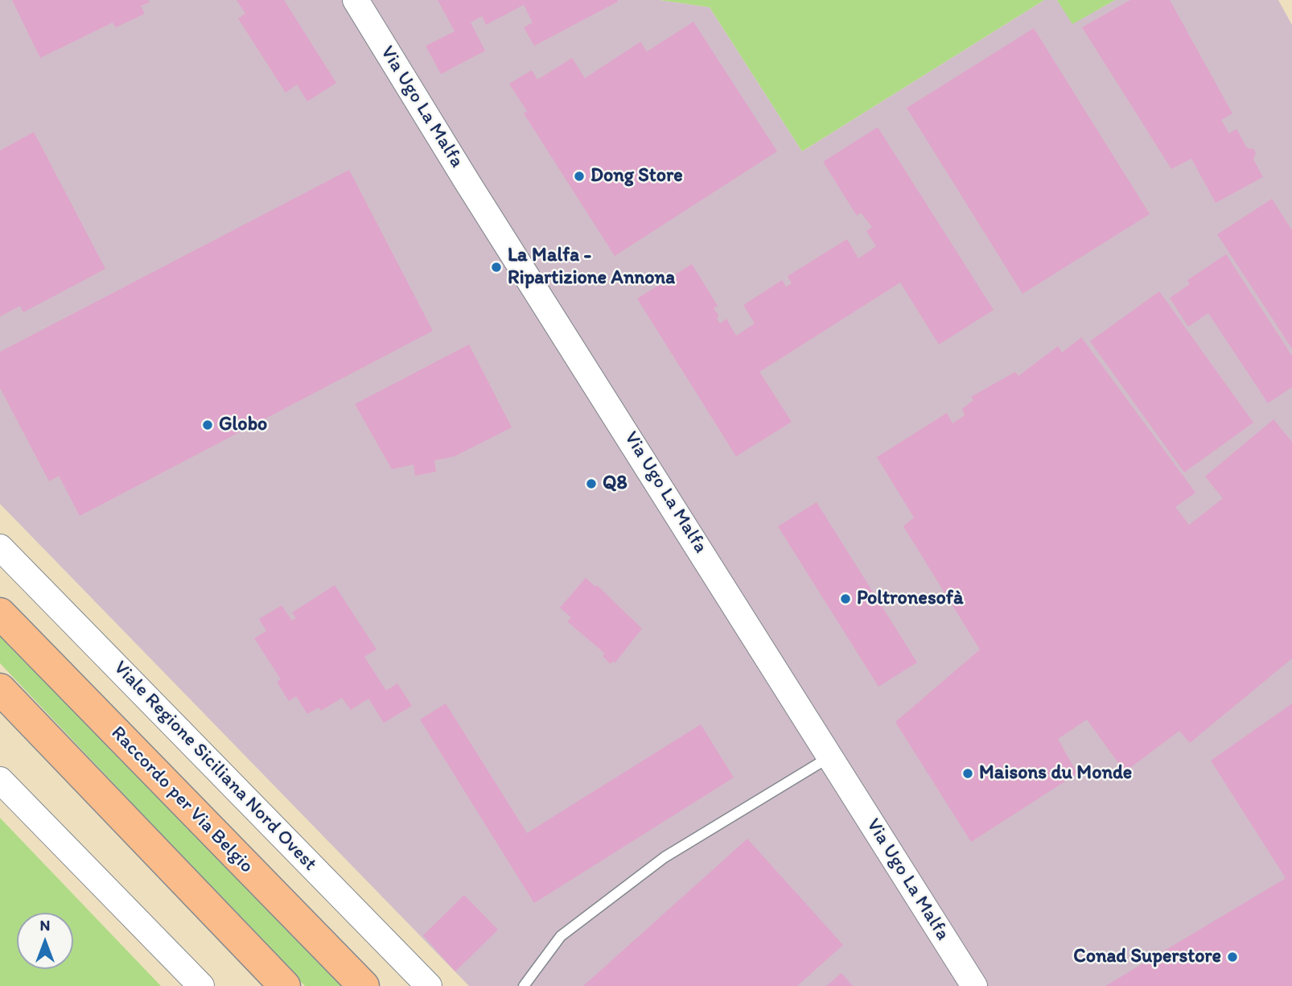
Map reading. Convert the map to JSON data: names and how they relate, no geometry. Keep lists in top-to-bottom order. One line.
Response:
{"streets":{"highway":["Raccordo per Via Belgio"],"street":["Via Ugo La Malfa","Viale Regione Siciliana Nord Ovest"]},"places":["Dong Store","La Malfa - Ripartizione Annona","Globo","Q8","Poltronesofà","Maisons du Monde","Conad Superstore"],"north":"top"}
